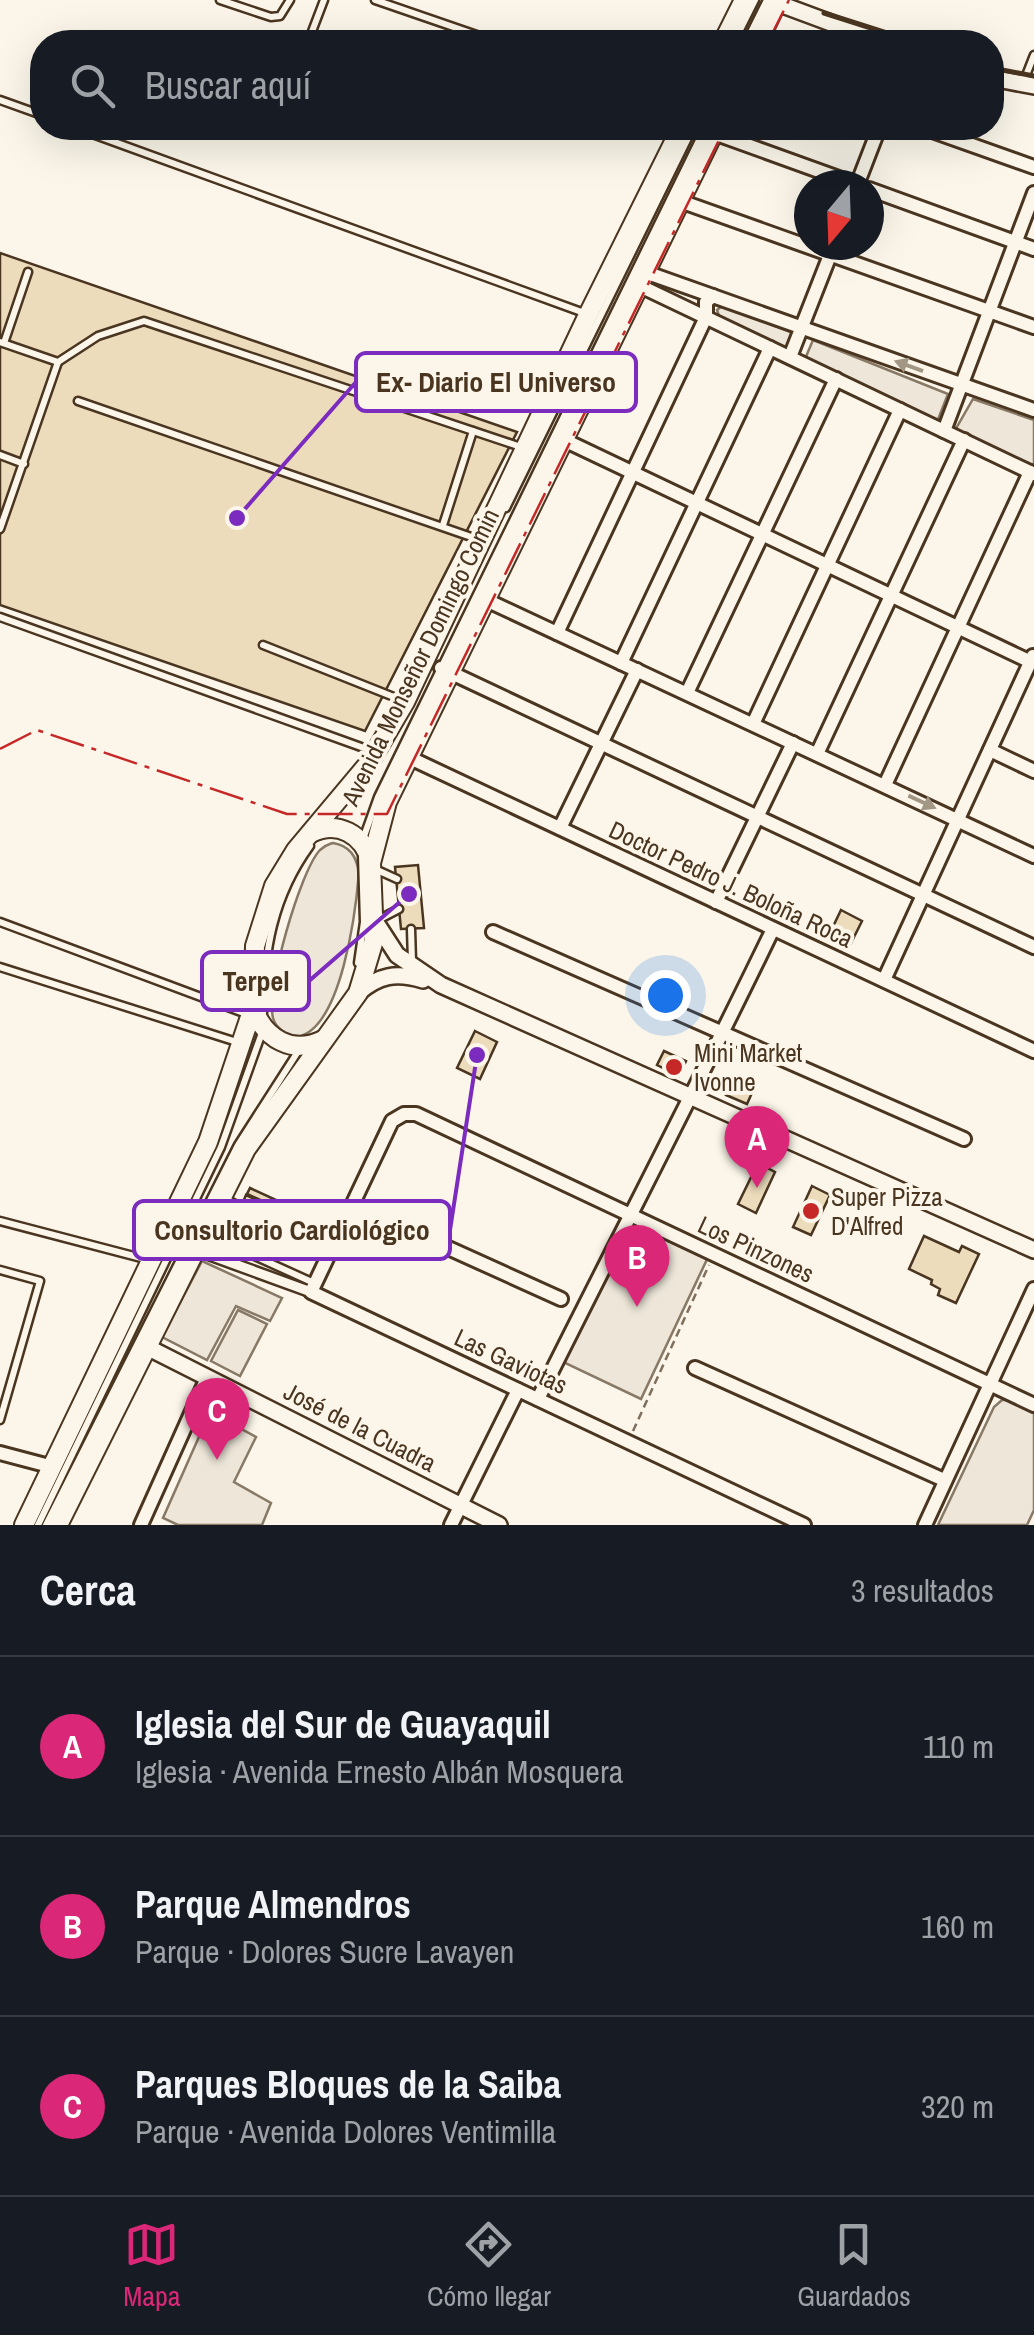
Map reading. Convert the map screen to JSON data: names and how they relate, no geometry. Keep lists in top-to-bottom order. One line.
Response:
{"streets":{"main road":["Avenida Monseñor Domingo Comin"],"street":["Doctor Pedro J. Boloña Roca","Los Pinzones","Las Gaviotas","José de la Cuadra"]},"crossings":[["Avenida Monseñor Domingo Comin","Doctor Pedro J. Boloña Roca"],["Avenida Monseñor Domingo Comin","Las Gaviotas"],["Avenida Monseñor Domingo Comin","José de la Cuadra"]],"places":["Ex- Diario El Universo","Terpel","Consultorio Cardiológico","Mini Market Ivonne","Super Pizza D'Alfred"],"north":"bottom","page":{"search":"Buscar aquí","pins":["A","B","C"],"heading":["Cerca","3 resultados"],"list":[{"mark":"A","name":"Iglesia del Sur de Guayaquil","note":"Iglesia · Avenida Ernesto Albán Mosquera","value":"110 m"},{"mark":"B","name":"Parque Almendros","note":"Parque · Dolores Sucre Lavayen","value":"160 m"},{"mark":"C","name":"Parques Bloques de la Saiba","note":"Parque · Avenida Dolores Ventimilla","value":"320 m"}],"nav":["Mapa","Cómo llegar","Guardados"]}}
